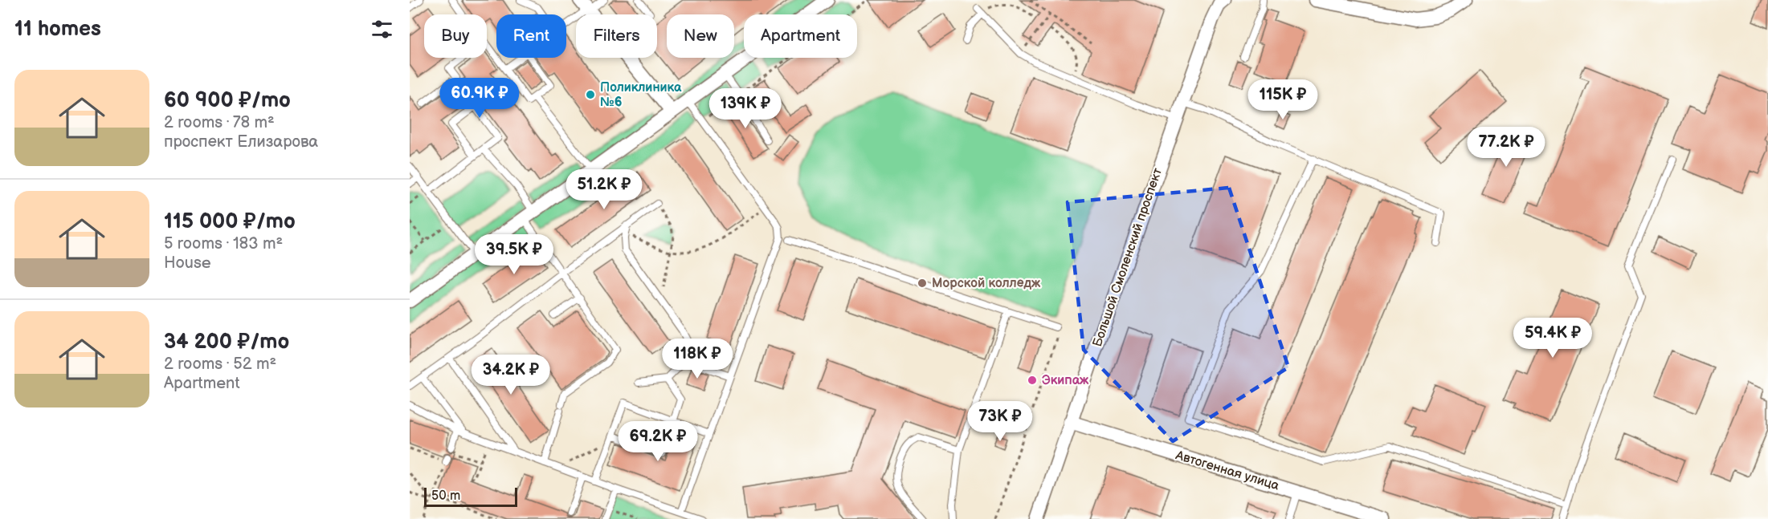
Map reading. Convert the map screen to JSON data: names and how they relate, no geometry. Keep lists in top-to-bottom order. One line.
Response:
{"streets":{"street":["Большой Смоленский проспект","Автогенная улица"]},"crossings":[["Большой Смоленский проспект","Автогенная улица"]],"places":["Поликлиника №6","Морской колледж","Экипаж"],"scale_bar":"50 m","page":{"heading":"11 homes","chip":["Buy","Rent","Filters","New","Apartment"],"list":[{"name":"60 900 ₽/mo","note":"2 rooms · 78 m² · проспект Елизарова"},{"name":"115 000 ₽/mo","note":"5 rooms · 183 m² · House"},{"name":"34 200 ₽/mo","note":"2 rooms · 52 m² · Apartment"}],"price":["60.9K ₽","115K ₽","139K ₽","77.2K ₽","51.2K ₽","39.5K ₽","59.4K ₽","118K ₽","34.2K ₽","73K ₽","69.2K ₽"],"scale":"50 m"}}
